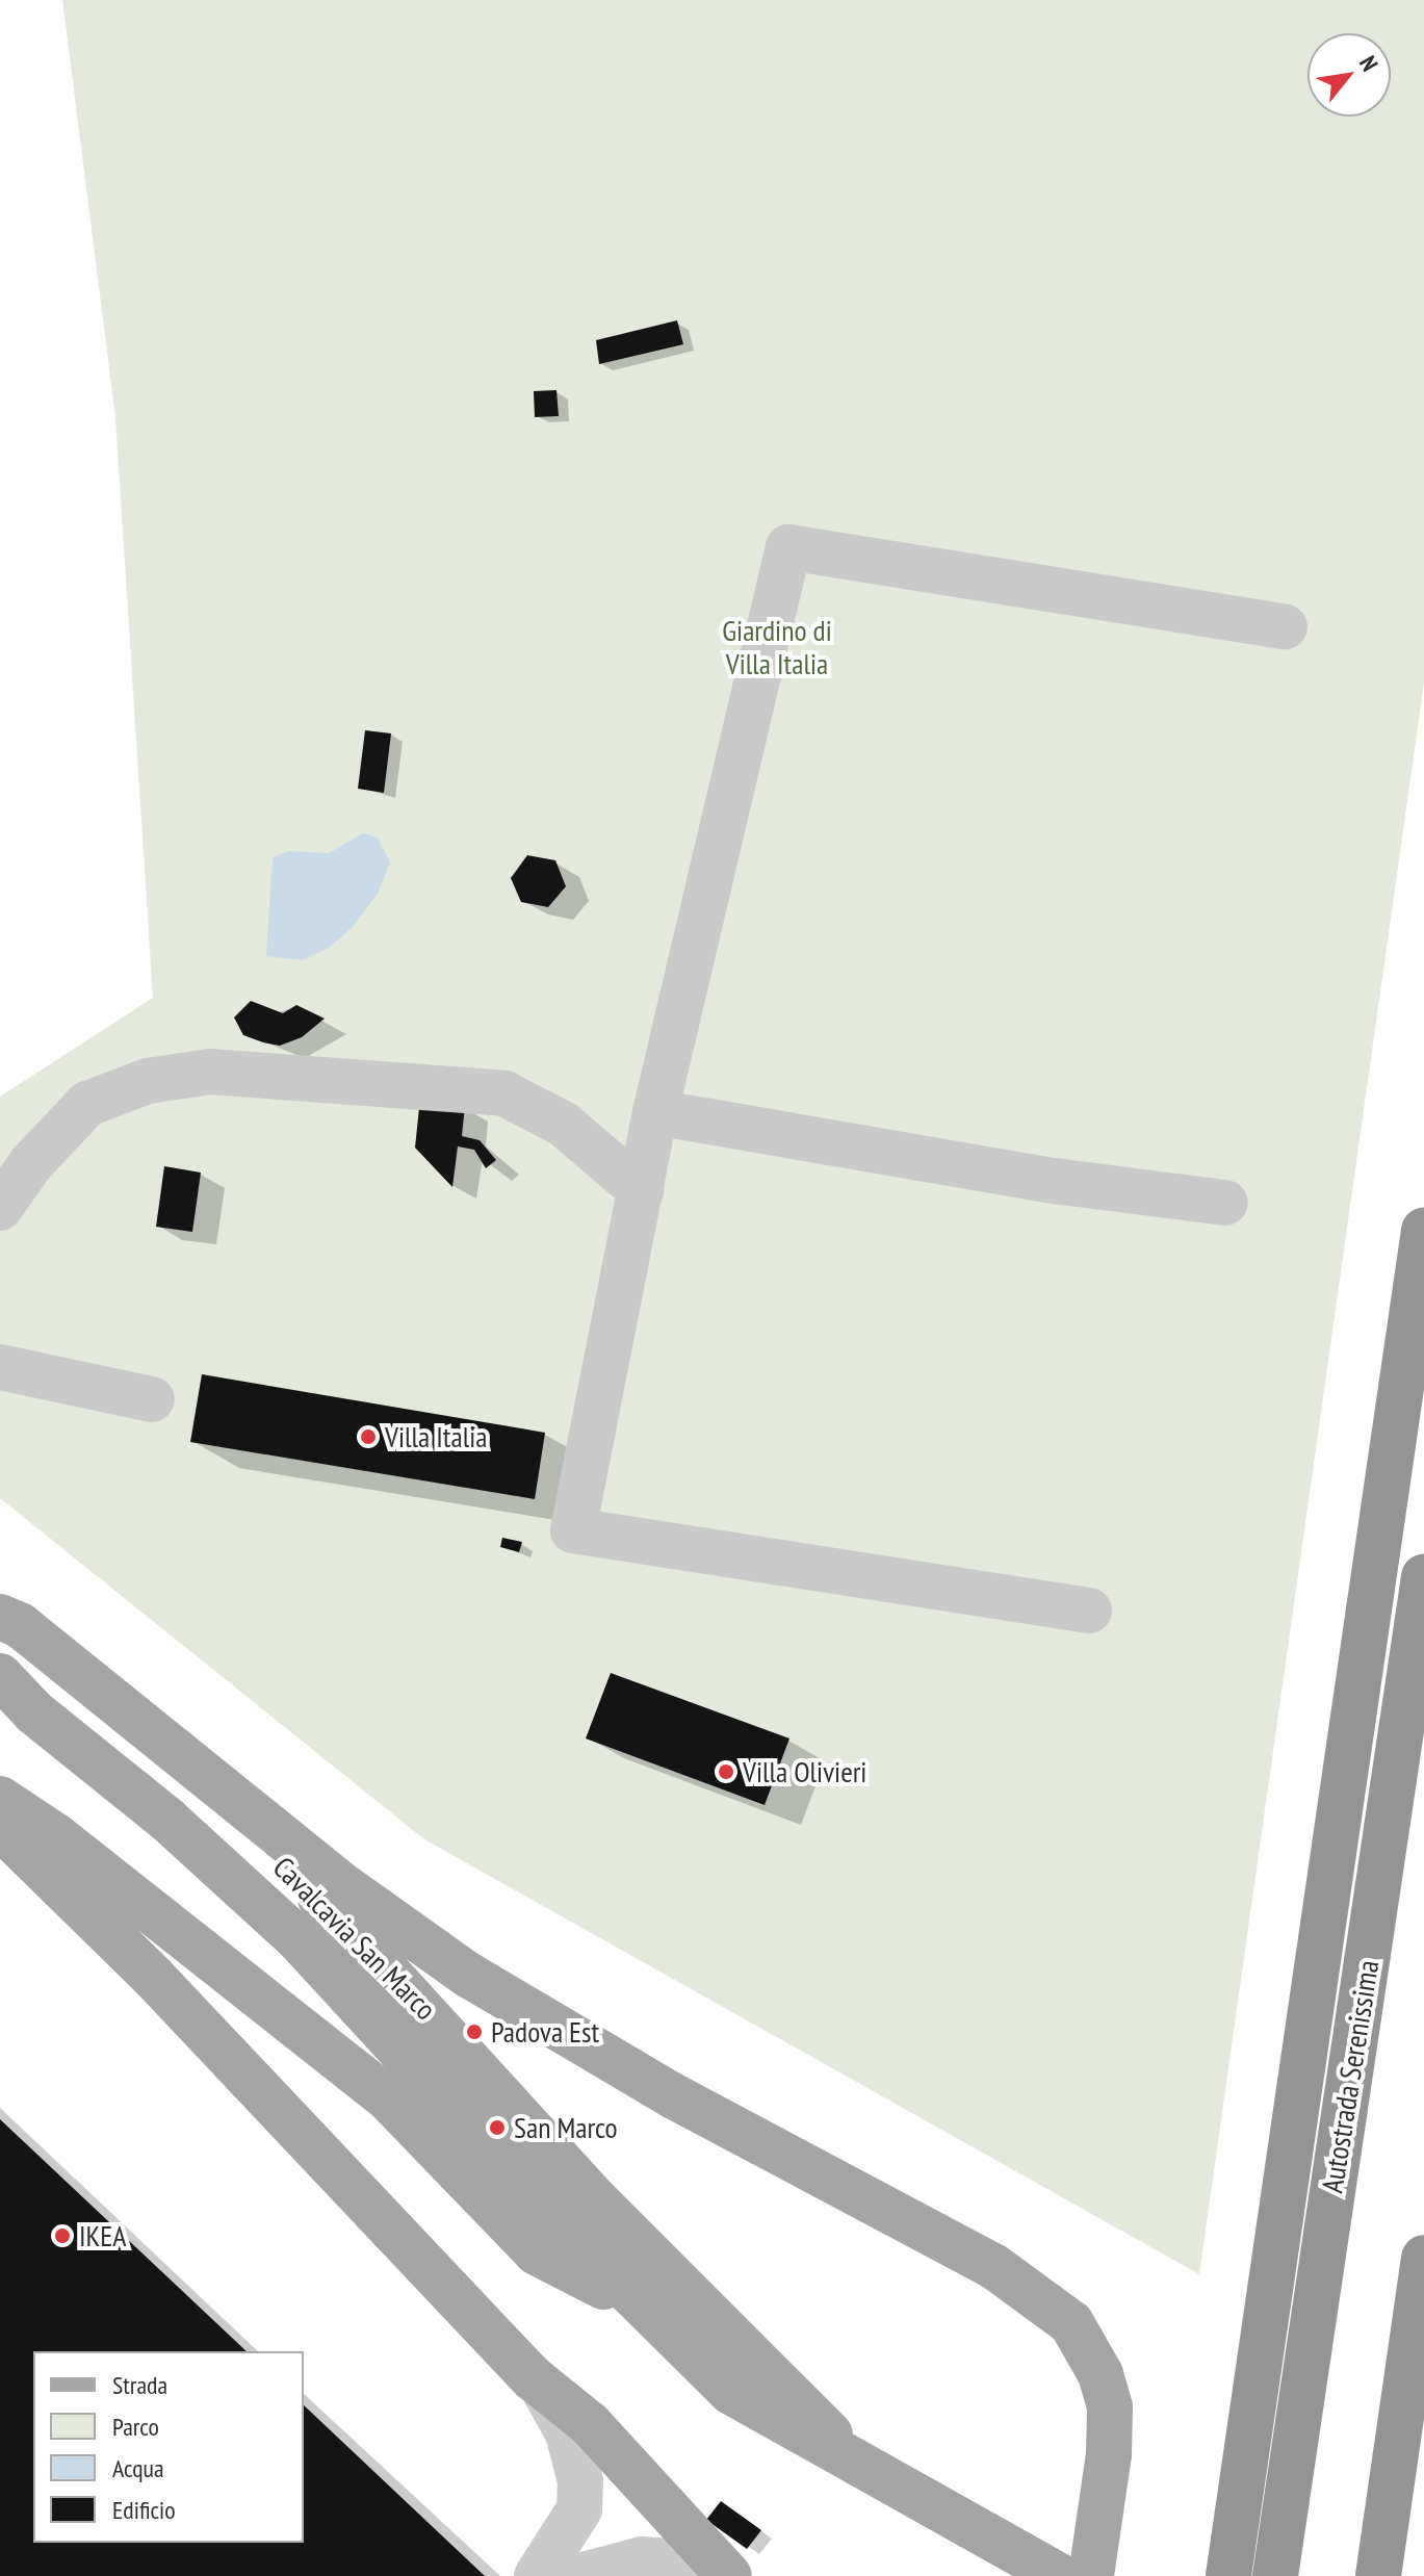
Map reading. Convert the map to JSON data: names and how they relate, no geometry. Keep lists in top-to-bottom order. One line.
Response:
{"streets":{"highway":["Autostrada Serenissima"],"main road":["Cavalcavia San Marco"]},"parks":["Giardino di Villa Italia"],"places":["Villa Italia","Villa Olivieri","Padova Est","San Marco","IKEA"],"legend":["Strada","Parco","Acqua","Edificio"],"north":"top right"}
